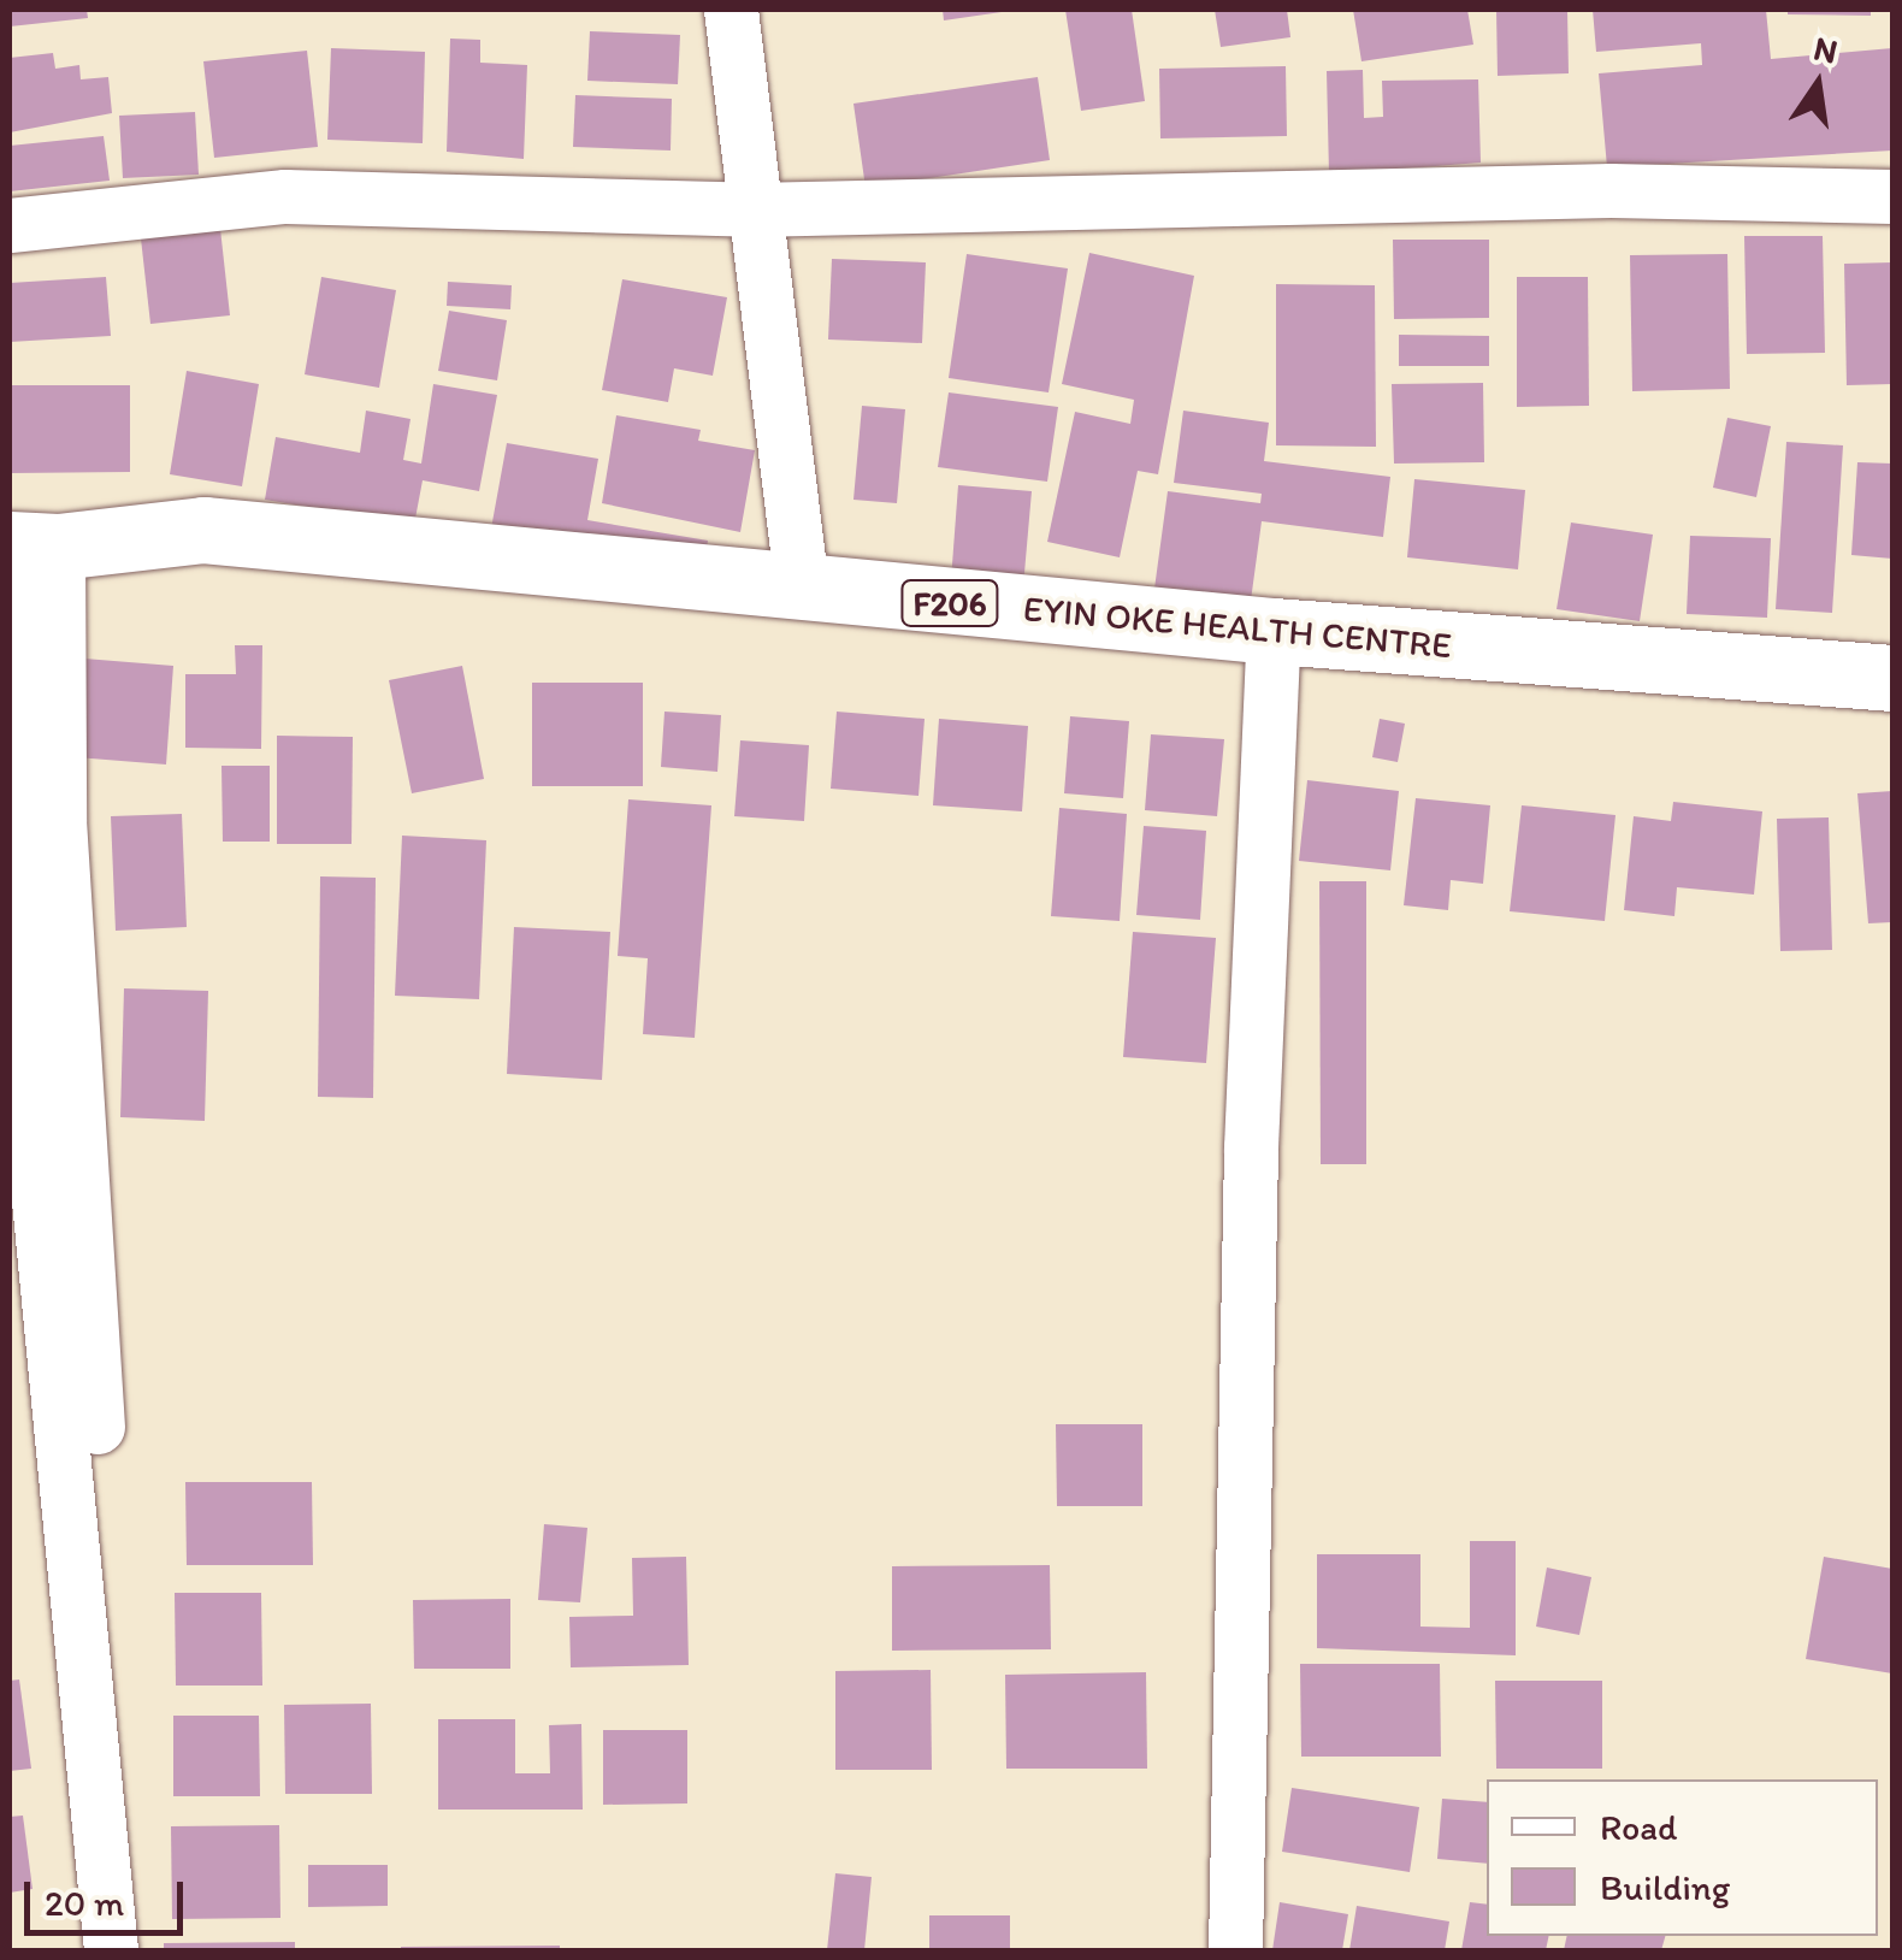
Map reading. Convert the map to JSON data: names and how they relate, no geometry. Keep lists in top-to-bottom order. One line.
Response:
{"streets":{"main road":["F206","EYIN OKE HEALTH CENTRE"]},"legend":["Road","Building"],"scale_bar":"20 m","north":"top"}
